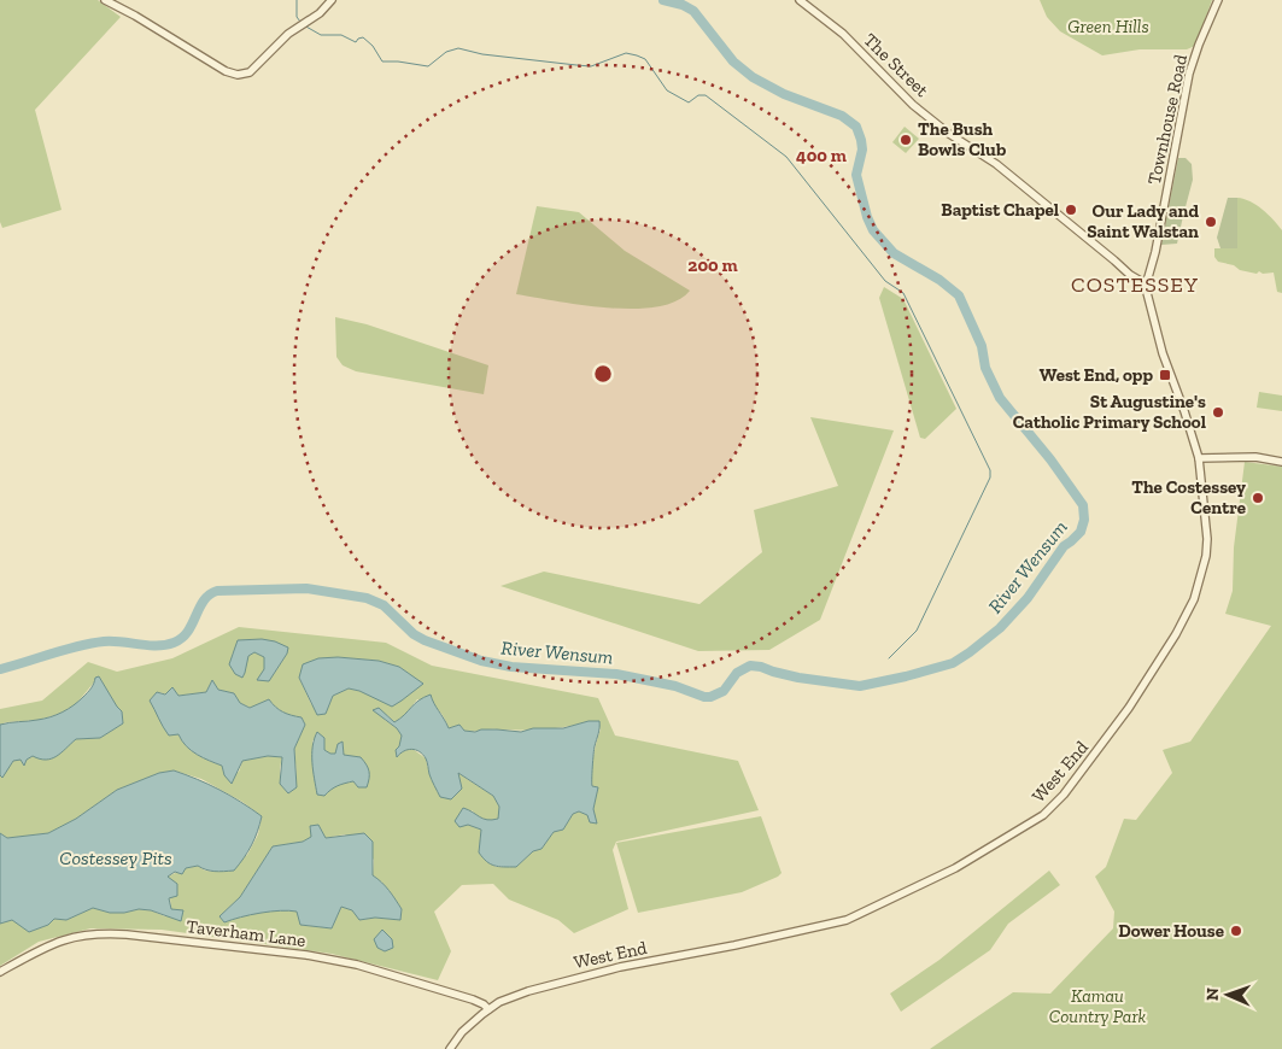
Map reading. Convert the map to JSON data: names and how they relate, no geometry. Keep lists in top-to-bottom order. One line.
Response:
{"streets":{"street":["The Street","Townhouse Road","West End","Taverham Lane"]},"crossings":[["The Street","Townhouse Road"],["The Street","West End"],["Townhouse Road","West End"],["West End","Taverham Lane"]],"districts":["COSTESSEY"],"water":["River Wensum","Costessey Pits"],"parks":["Green Hills","Kamau Country Park"],"places":{"other":["The Bush Bowls Club","Baptist Chapel","Our Lady and Saint Walstan","St Augustine's Catholic Primary School","The Costessey Centre","Dower House"],"transit":["West End, opp"]},"north":"left","rings":["400 m","200 m"]}
